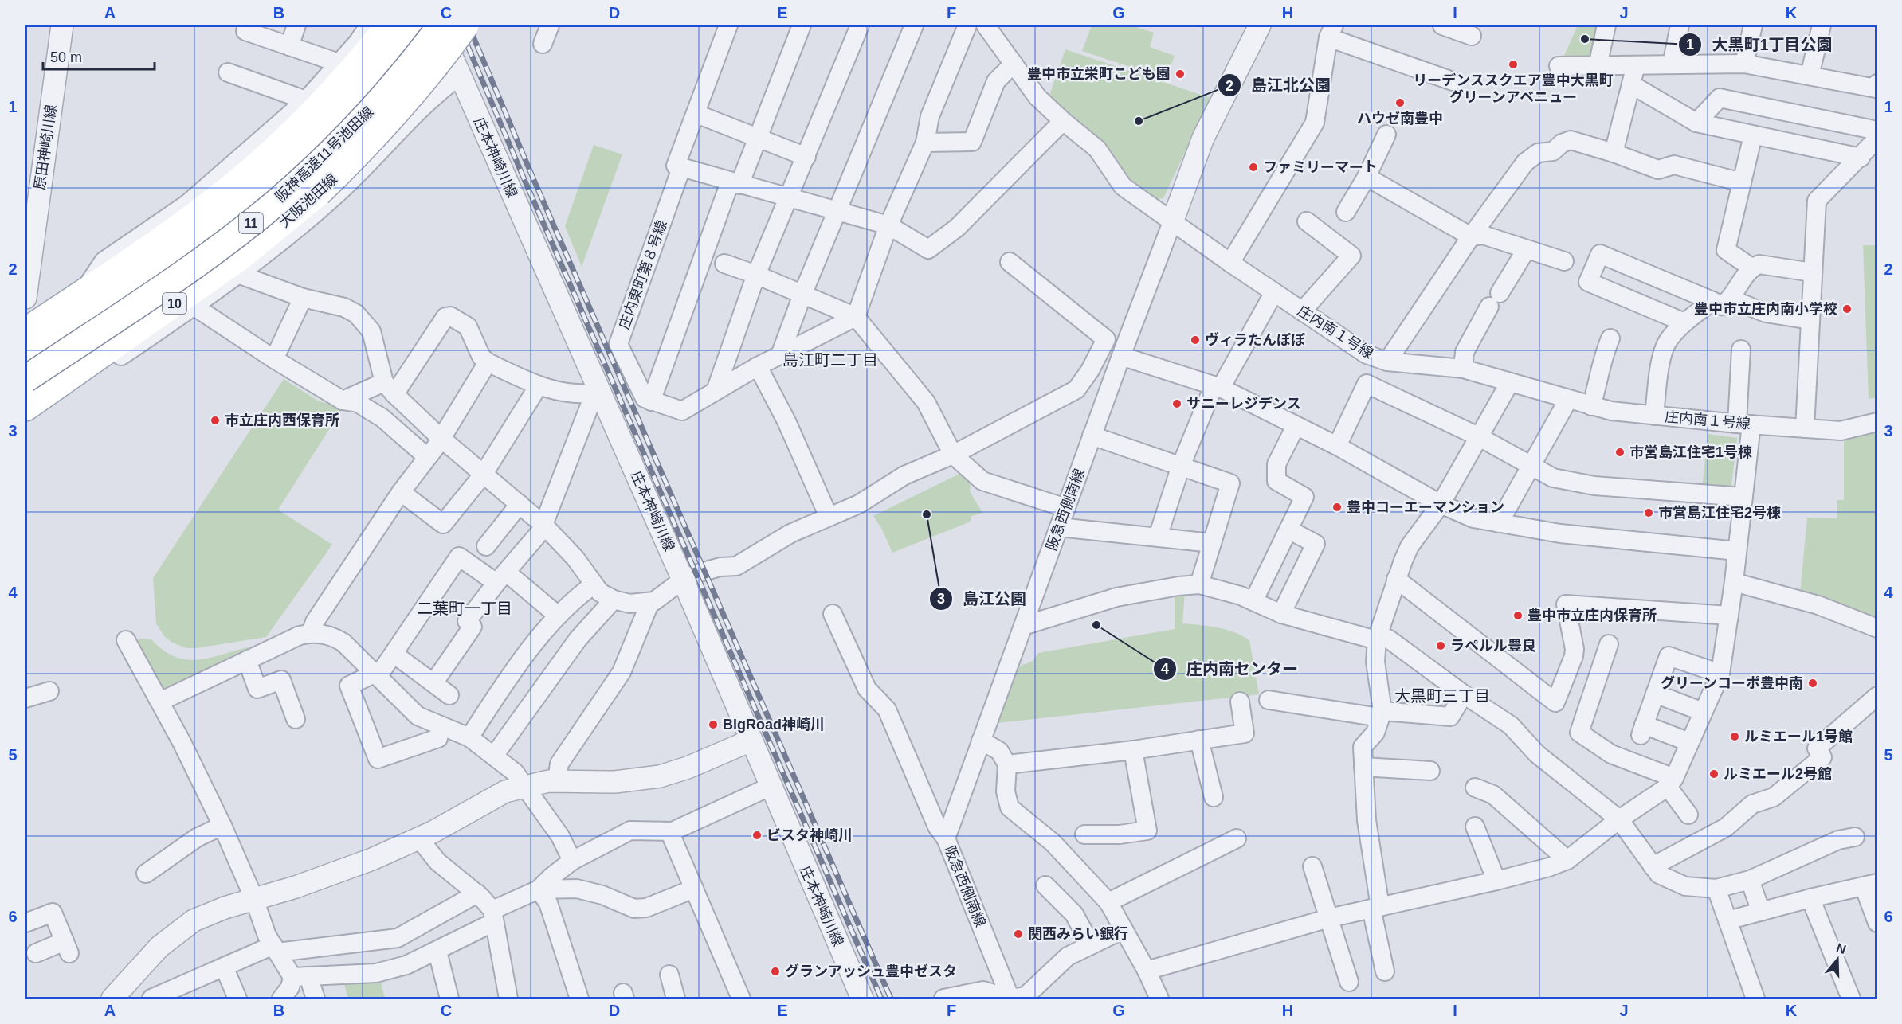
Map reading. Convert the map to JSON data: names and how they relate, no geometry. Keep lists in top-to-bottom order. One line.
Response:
{"streets":{"main road":["阪神高速11号池田線","大阪池田線","11","10"],"street":["原田神崎川線","庄本神崎川線","庄内東町第８号線","庄内南１号線","阪急西側南線"]},"crossings":[["阪神高速11号池田線","庄本神崎川線"],["庄内南１号線","阪急西側南線"]],"districts":["島江町二丁目","二葉町一丁目","大黒町三丁目"],"places":["大黒町1丁目公園","リーデンススクエア豊中大黒町 グリーンアベニュー","豊中市立栄町こども園","ハウゼ南豊中","島江北公園","ファミリーマート","豊中市立庄内南小学校","ヴィラたんぽぽ","サニーレジデンス","市立庄内西保育所","市営島江住宅1号棟","豊中コーエーマンション","市営島江住宅2号棟","島江公園","豊中市立庄内保育所","庄内南センター","ラペルル豊良","グリーンコーポ豊中南","BigRoad神崎川","ルミエール1号館","ルミエール2号館","ビスタ神崎川","関西みらい銀行","グランアッシュ豊中ゼスタ"],"scale_bar":"50 m","north":"top","grid":{"columns":["A","B","C","D","E","F","G","H","I","J","K"],"rows":["1","2","3","4","5","6"]}}
